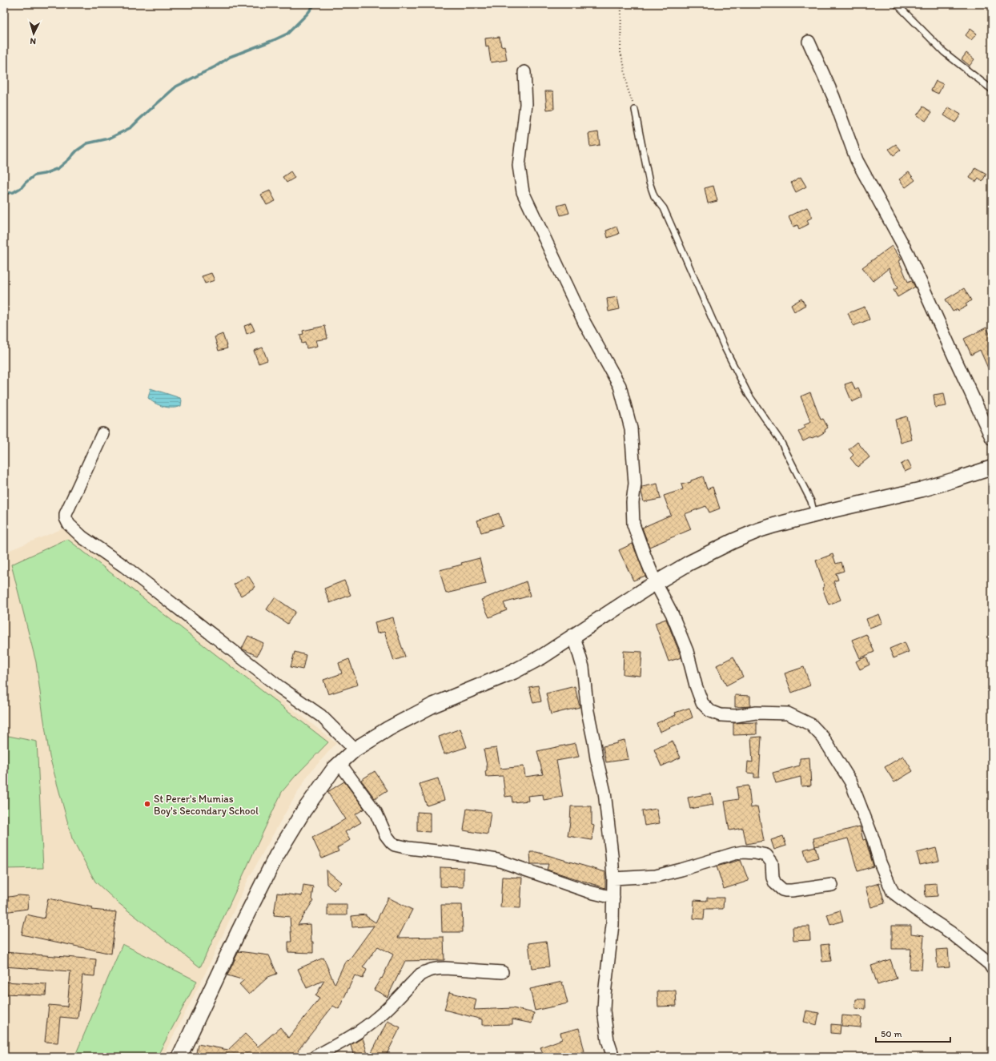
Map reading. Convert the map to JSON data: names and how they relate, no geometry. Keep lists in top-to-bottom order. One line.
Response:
{"places":["St Perer's Mumias Boy's Secondary School"],"scale_bar":"50 m","north":"bottom"}
